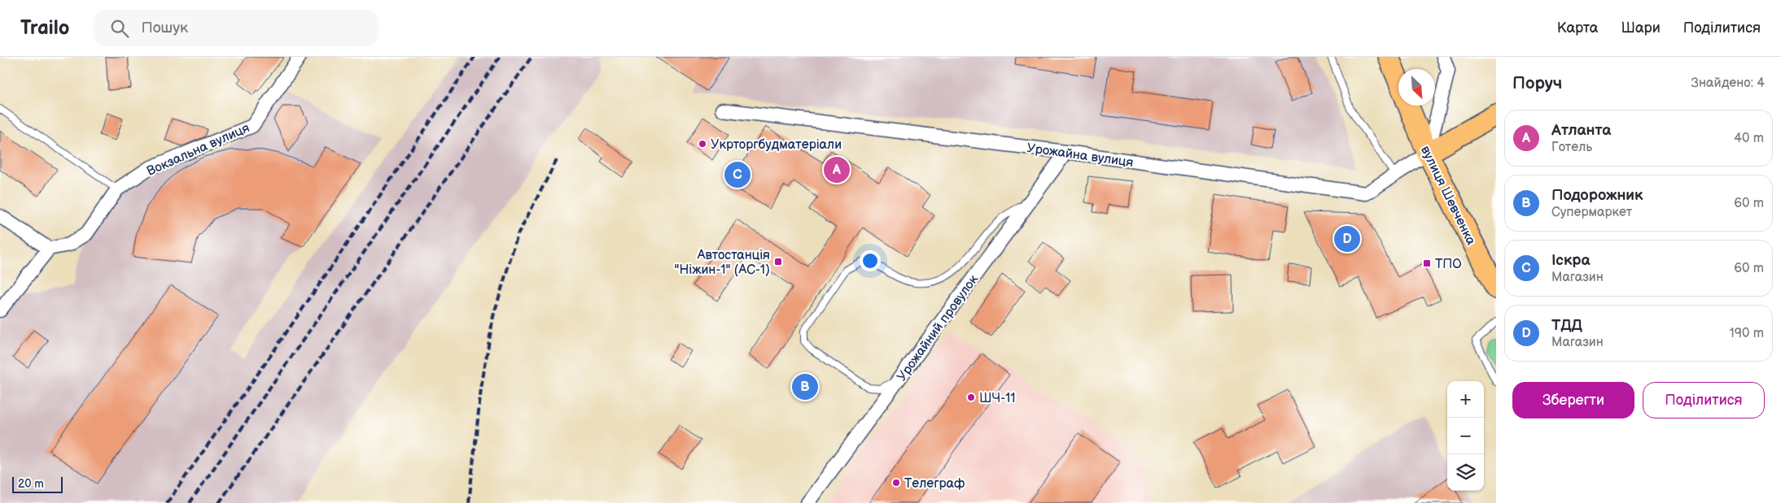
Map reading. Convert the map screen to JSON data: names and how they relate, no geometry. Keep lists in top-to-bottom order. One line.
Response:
{"streets":{"main road":["вулиця Шевченка"],"street":["Вокзальна вулиця","Урожайна вулиця","Урожайний провулок"]},"crossings":[["Урожайна вулиця","вулиця Шевченка"],["Урожайна вулиця","Урожайний провулок"]],"places":{"other":["Укрторгбудматеріали","ШЧ-11","Телеграф"],"transit":["Автостанція \"Ніжин-1\" (АС-1)","ТПО"]},"scale_bar":"20 m","north":"bottom right","page":{"header":"Trailo","search":"Пошук","nav":["Карта","Шари","Поділитися"],"heading":["Поруч","Знайдено: 4"],"list":[{"mark":"A","name":"Атланта","note":"Готель","value":"40 m"},{"mark":"B","name":"Подорожник","note":"Супермаркет","value":"60 m"},{"mark":"C","name":"Іскра","note":"Магазин","value":"60 m"},{"mark":"D","name":"ТДД","note":"Магазин","value":"190 m"}],"pins":["A","C","D","B"],"buttons":["Зберегти","Поділитися"],"map_buttons":["+","−"],"scale":"20 m"}}
